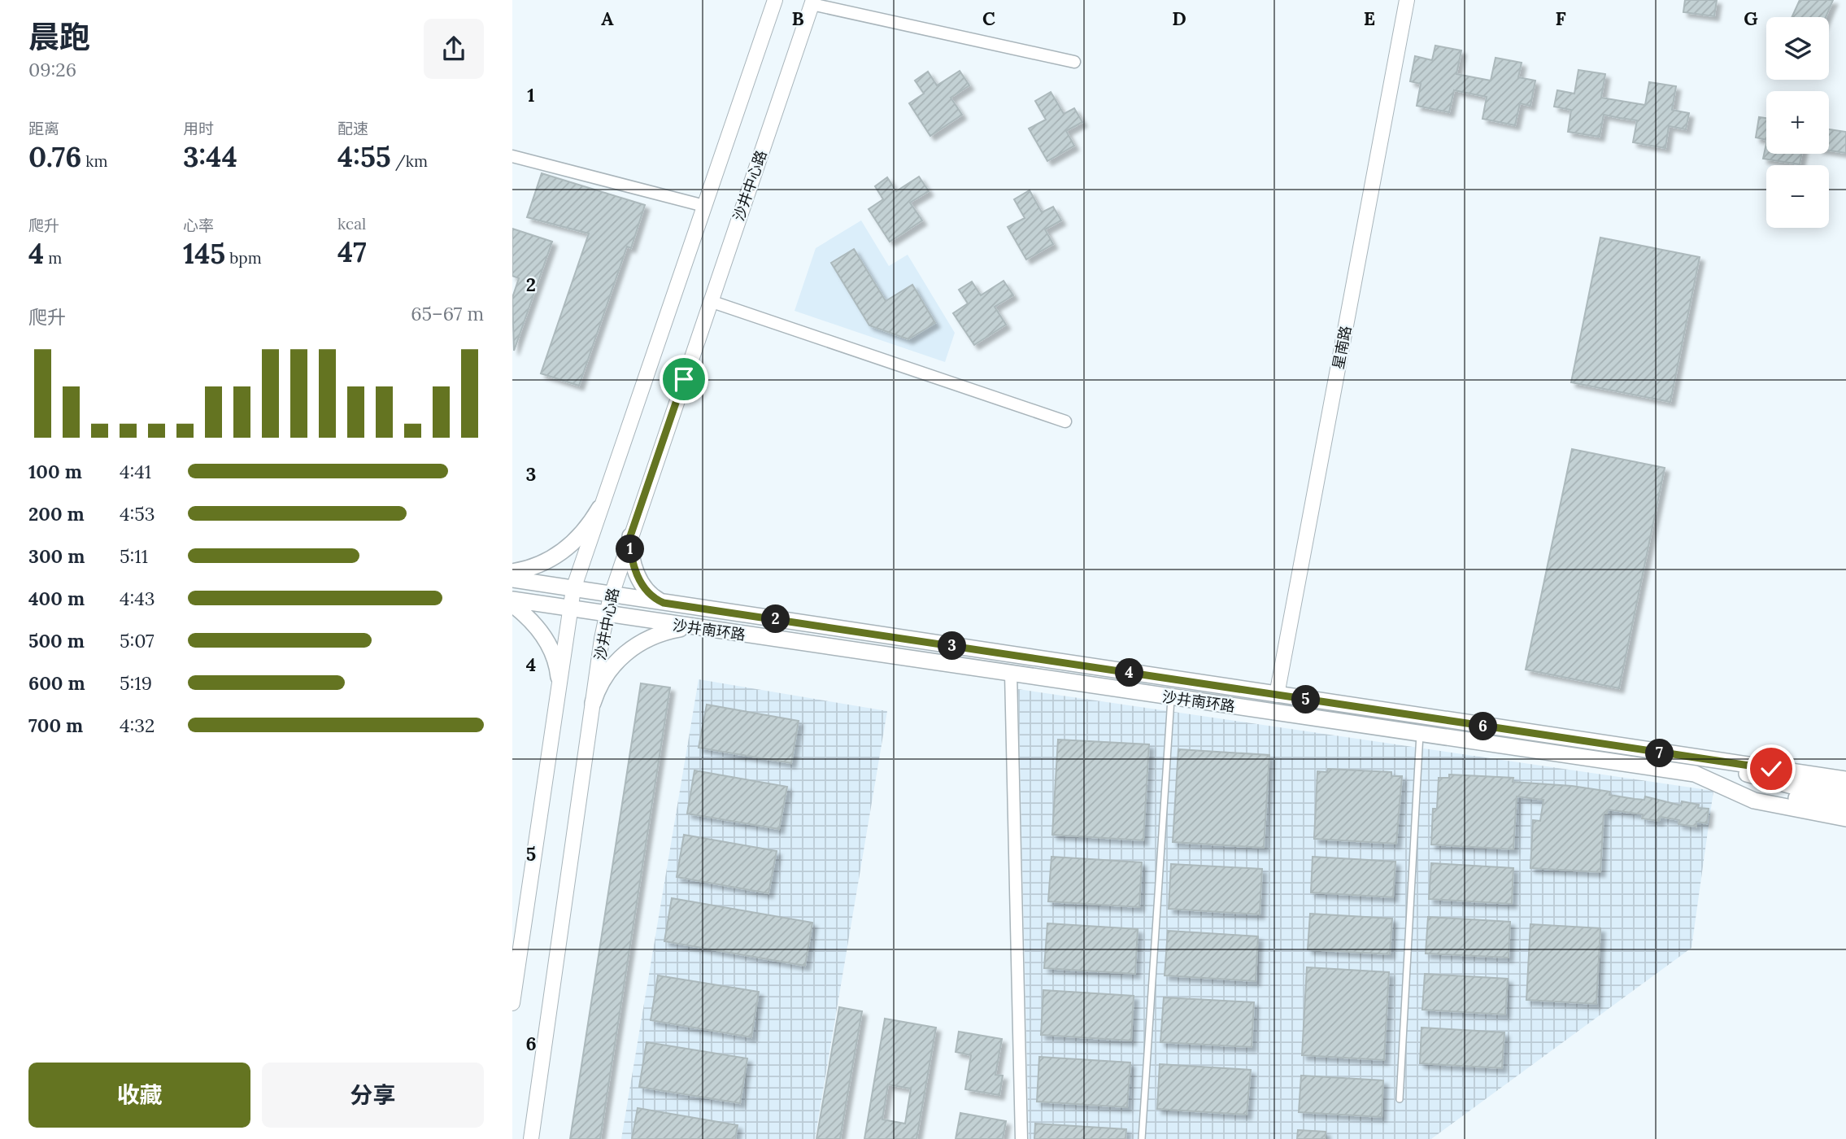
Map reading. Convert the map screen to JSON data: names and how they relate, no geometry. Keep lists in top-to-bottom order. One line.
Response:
{"streets":{"main road":["沙井南环路"],"street":["沙井中心路","星南路"]},"crossings":[["沙井中心路","沙井南环路"],["星南路","沙井南环路"]],"page":{"heading":["晨跑","09:26"],"map_buttons":["+","−"],"stats":[["距离","0.76 km"],["用时","3:44"],["配速","4:55 /km"],["爬升","4 m"],["心率","145 bpm"],["kcal","47"]],"chart":["爬升","65–67 m"],"list":[{"name":"100 m","note":"4:41"},{"name":"200 m","note":"4:53"},{"name":"300 m","note":"5:11"},{"name":"400 m","note":"4:43"},{"name":"500 m","note":"5:07"},{"name":"600 m","note":"5:19"},{"name":"700 m","note":"4:32"}],"pins":["1","2","3","4","5","6","7"],"buttons":["收藏","分享"]},"grid":{"columns":["A","B","C","D","E","F","G"],"rows":["1","2","3","4","5","6"]}}
